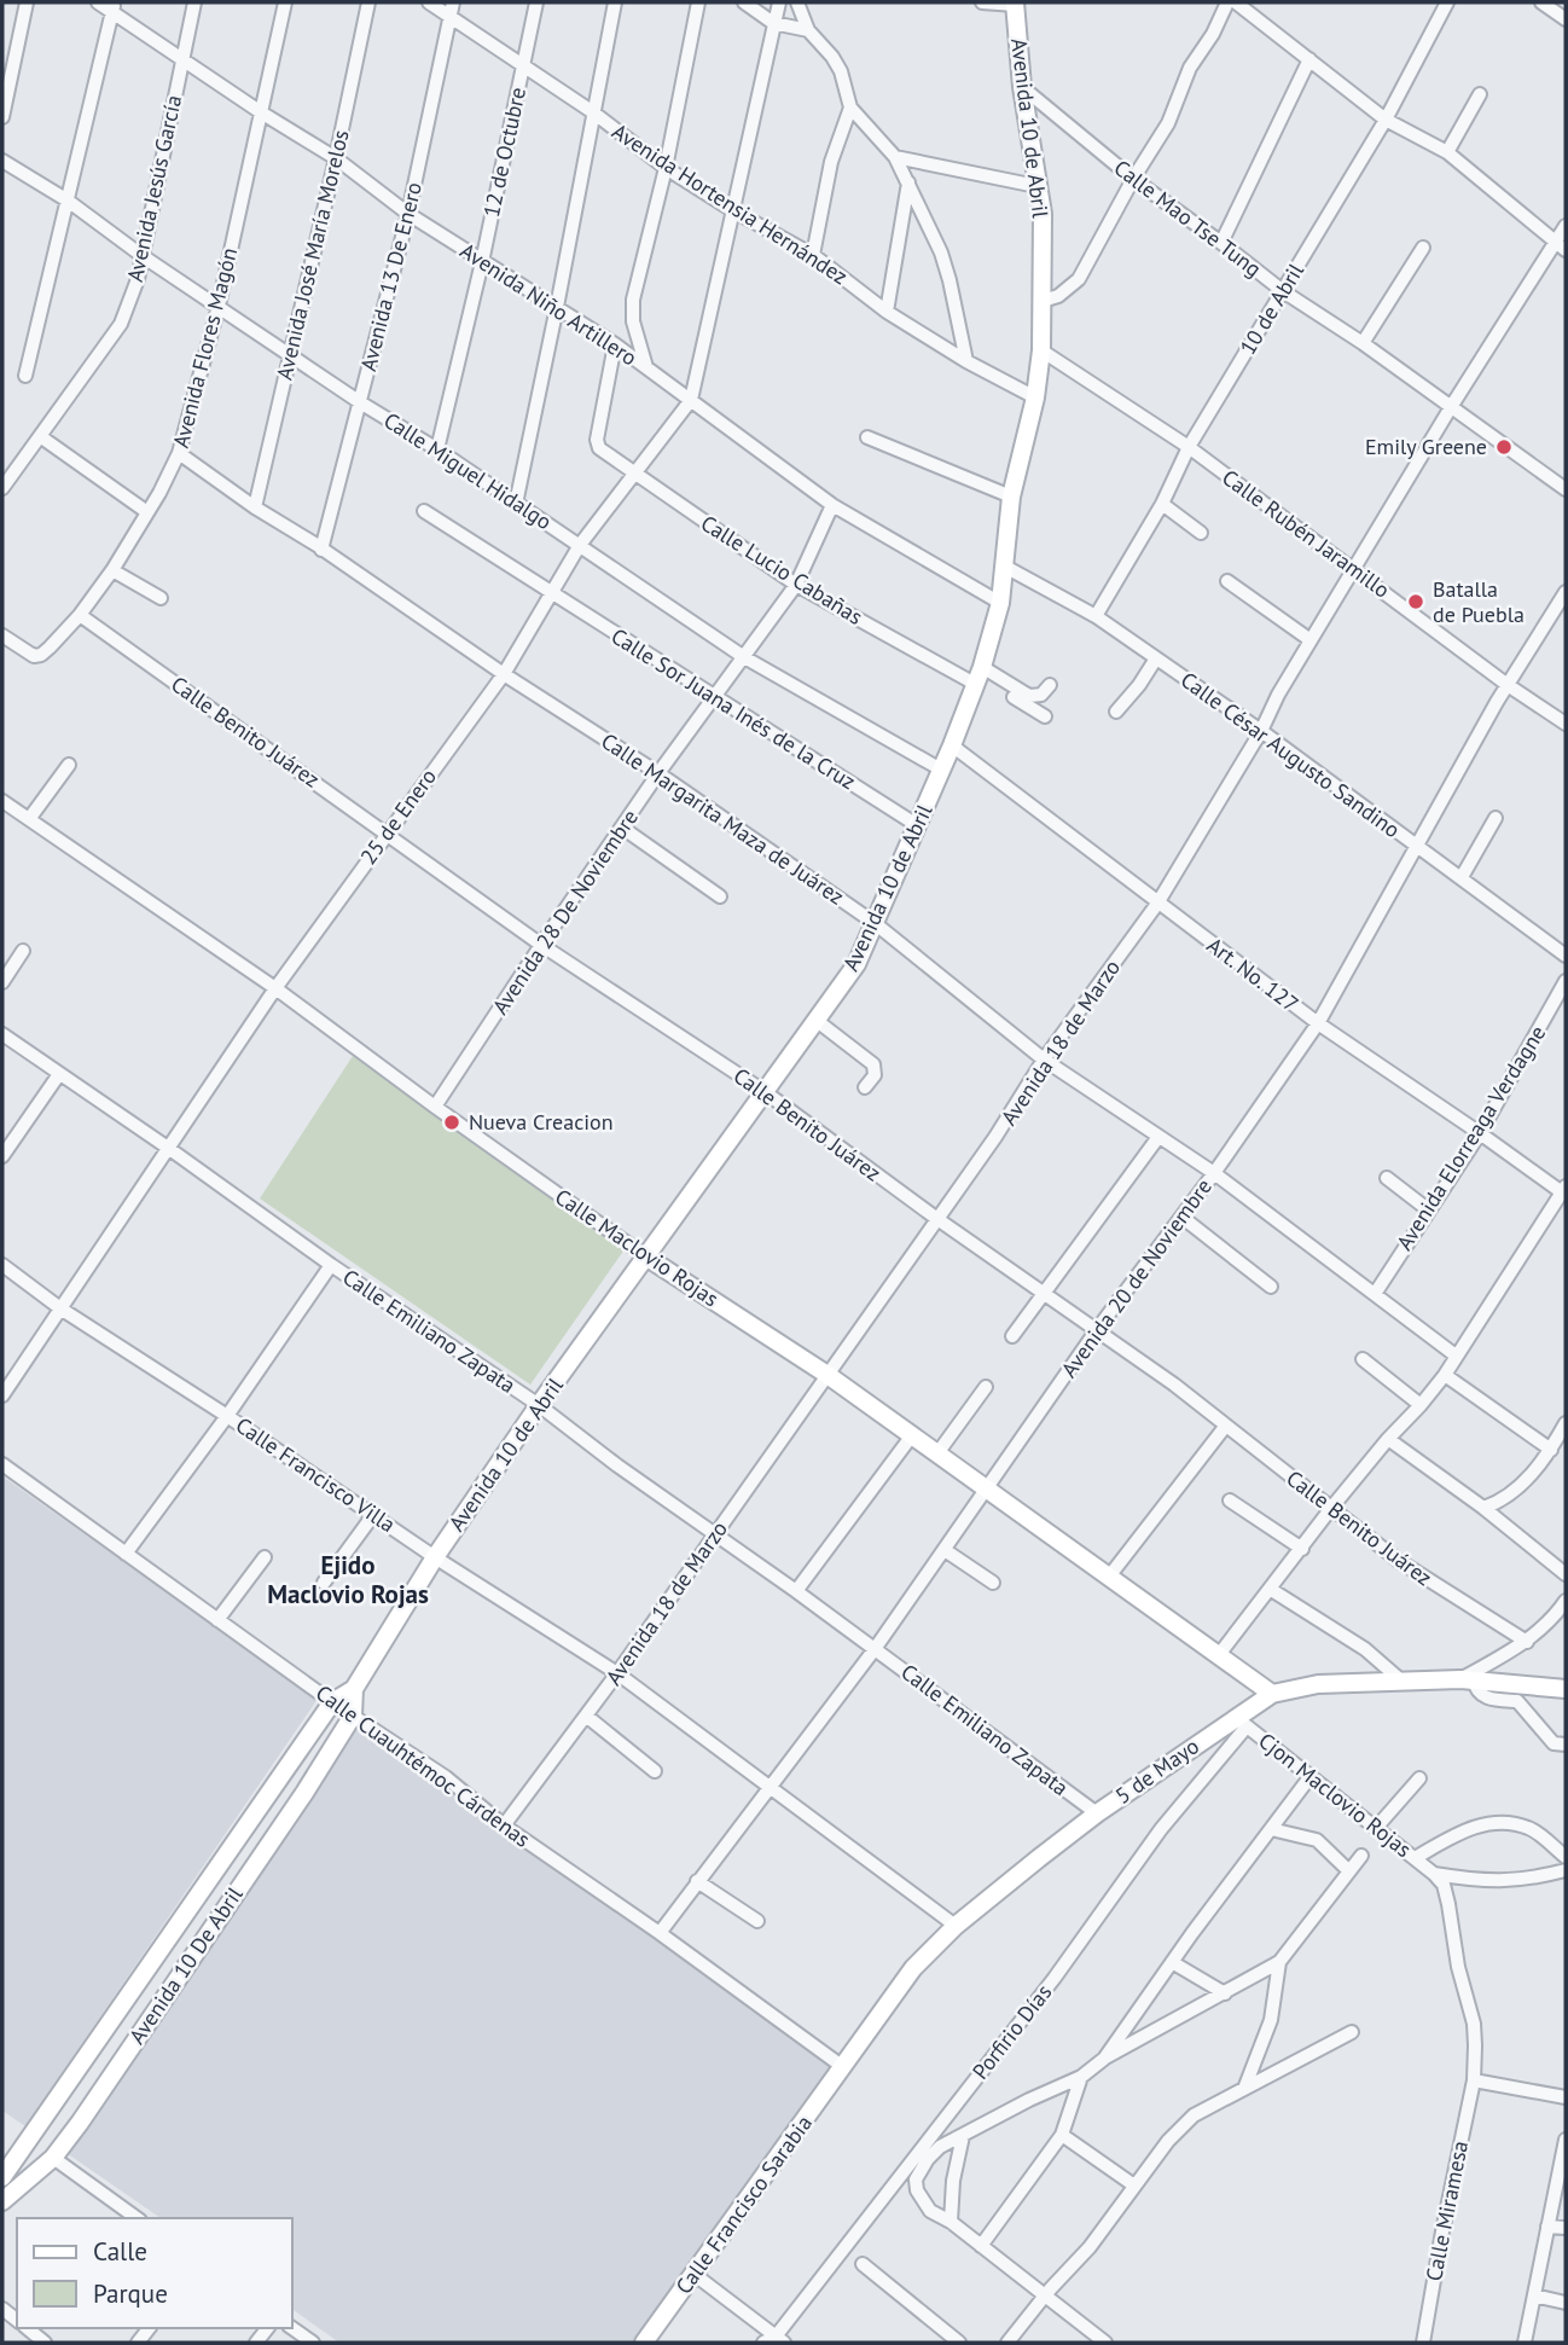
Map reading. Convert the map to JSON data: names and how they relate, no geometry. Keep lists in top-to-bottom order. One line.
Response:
{"streets":{"street":["Avenida 10 de Abril","12 de Octubre","Avenida Jesús García","Avenida Hortensia Hernández","Calle Mao Tse Tung","Avenida José María Morelos","Avenida 13 De Enero","Avenida Niño Artillero","10 de Abril","Avenida Flores Magón","Calle Miguel Hidalgo","Calle Rubén Jaramillo","Calle Lucio Cabañas","Calle Sor Juana Inés de la Cruz","Calle Benito Juárez","Calle César Augusto Sandino","25 de Enero","Calle Margarita Maza de Juárez","Avenida 28 De Noviembre","Art. No. 127","Avenida 18 de Marzo","Avenida Elorreaga Verdagne","Calle Maclovio Rojas","Avenida 20 de Noviembre","Calle Emiliano Zapata","Calle Francisco Villa","Calle Cuauhtémoc Cárdenas","5 de Mayo","Cjon Maclovio Rojas","Avenida 10 De Abril","Porfirio Días","Calle Francisco Sarabia","Calle Miramesa"]},"crossings":[["Avenida 10 de Abril","Avenida Hortensia Hernández"],["Avenida 10 de Abril","Calle Mao Tse Tung"],["Avenida 10 de Abril","Avenida Niño Artillero"],["Avenida 10 de Abril","Calle Miguel Hidalgo"],["Avenida 10 de Abril","Calle Rubén Jaramillo"],["Avenida 10 de Abril","Calle Lucio Cabañas"],["Avenida 10 de Abril","Calle Sor Juana Inés de la Cruz"],["Avenida 10 de Abril","Calle Benito Juárez"],["Avenida 10 de Abril","Calle César Augusto Sandino"],["Avenida 10 de Abril","Calle Margarita Maza de Juárez"],["Avenida 10 de Abril","Art. No. 127"],["Avenida 10 de Abril","Calle Maclovio Rojas"],["Avenida 10 de Abril","Calle Emiliano Zapata"],["Avenida 10 de Abril","Calle Francisco Villa"],["12 de Octubre","Avenida Hortensia Hernández"],["12 de Octubre","Avenida Niño Artillero"],["12 de Octubre","Calle Miguel Hidalgo"],["Avenida Jesús García","Avenida Niño Artillero"],["Avenida Jesús García","Calle Miguel Hidalgo"],["Avenida Hortensia Hernández","Avenida 13 De Enero"],["Avenida Hortensia Hernández","25 de Enero"],["Calle Mao Tse Tung","10 de Abril"],["Calle Mao Tse Tung","Avenida 18 de Marzo"],["Avenida José María Morelos","Avenida Niño Artillero"],["Avenida José María Morelos","Calle Miguel Hidalgo"],["Avenida José María Morelos","Calle Margarita Maza de Juárez"],["Avenida 13 De Enero","Avenida Niño Artillero"],["Avenida 13 De Enero","Calle Miguel Hidalgo"],["Avenida 13 De Enero","Calle Margarita Maza de Juárez"],["Avenida Niño Artillero","Avenida Flores Magón"],["Avenida Niño Artillero","Calle Lucio Cabañas"],["Avenida Niño Artillero","25 de Enero"],["Avenida Niño Artillero","Avenida 28 De Noviembre"],["10 de Abril","Calle Rubén Jaramillo"],["10 de Abril","Calle César Augusto Sandino"],["Avenida Flores Magón","Calle Miguel Hidalgo"],["Avenida Flores Magón","Calle Benito Juárez"],["Avenida Flores Magón","Calle Margarita Maza de Juárez"],["Calle Miguel Hidalgo","25 de Enero"],["Calle Miguel Hidalgo","Avenida 28 De Noviembre"],["Calle Rubén Jaramillo","Avenida 18 de Marzo"],["Calle Rubén Jaramillo","Avenida 20 de Noviembre"],["Calle Lucio Cabañas","25 de Enero"],["Calle Lucio Cabañas","Avenida 28 De Noviembre"],["Calle Sor Juana Inés de la Cruz","25 de Enero"],["Calle Sor Juana Inés de la Cruz","Avenida 28 De Noviembre"],["Calle Benito Juárez","25 de Enero"],["Calle Benito Juárez","Avenida 28 De Noviembre"],["Calle Benito Juárez","Avenida 18 de Marzo"],["Calle Benito Juárez","Avenida 20 de Noviembre"],["Calle César Augusto Sandino","Avenida 18 de Marzo"],["Calle César Augusto Sandino","Avenida 20 de Noviembre"],["25 de Enero","Calle Margarita Maza de Juárez"],["25 de Enero","Calle Maclovio Rojas"],["25 de Enero","Calle Emiliano Zapata"],["25 de Enero","Calle Francisco Villa"],["Calle Margarita Maza de Juárez","Avenida 28 De Noviembre"],["Calle Margarita Maza de Juárez","Avenida 18 de Marzo"],["Calle Margarita Maza de Juárez","Avenida Elorreaga Verdagne"],["Calle Margarita Maza de Juárez","Avenida 20 de Noviembre"],["Avenida 28 De Noviembre","Calle Maclovio Rojas"],["Art. No. 127","Avenida 18 de Marzo"],["Art. No. 127","Avenida Elorreaga Verdagne"],["Art. No. 127","Avenida 20 de Noviembre"],["Avenida 18 de Marzo","Calle Maclovio Rojas"],["Avenida 18 de Marzo","Calle Emiliano Zapata"],["Avenida 18 de Marzo","Calle Francisco Villa"],["Avenida 18 de Marzo","Calle Cuauhtémoc Cárdenas"],["Calle Maclovio Rojas","Avenida 20 de Noviembre"],["Calle Maclovio Rojas","5 de Mayo"],["Avenida 20 de Noviembre","Calle Emiliano Zapata"],["Avenida 20 de Noviembre","Calle Francisco Villa"],["Avenida 20 de Noviembre","Calle Cuauhtémoc Cárdenas"],["Calle Emiliano Zapata","5 de Mayo"],["Calle Francisco Villa","5 de Mayo"],["Calle Cuauhtémoc Cárdenas","5 de Mayo"],["Calle Cuauhtémoc Cárdenas","Avenida 10 De Abril"],["Calle Cuauhtémoc Cárdenas","Calle Francisco Sarabia"],["5 de Mayo","Cjon Maclovio Rojas"],["5 de Mayo","Porfirio Días"],["5 de Mayo","Calle Francisco Sarabia"],["Cjon Maclovio Rojas","Porfirio Días"],["Cjon Maclovio Rojas","Calle Miramesa"]],"districts":["Ejido Maclovio Rojas"],"places":["Emily Greene","Batalla de Puebla","Nueva Creacion"],"legend":["Calle","Parque"]}
